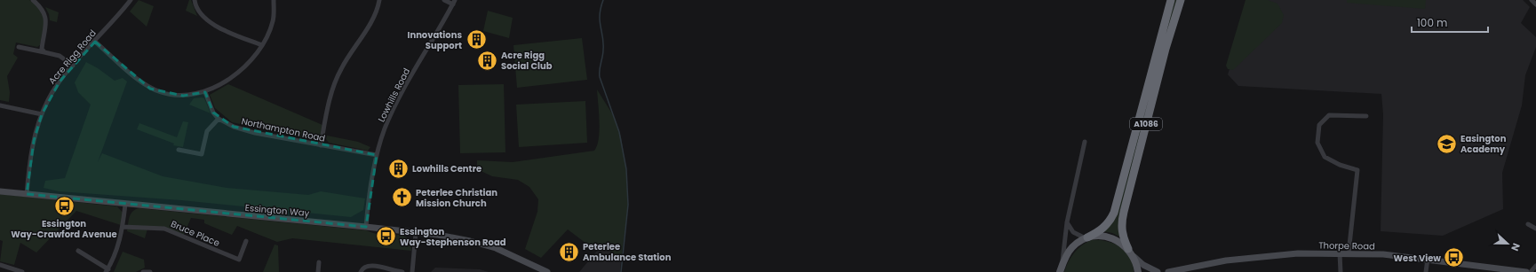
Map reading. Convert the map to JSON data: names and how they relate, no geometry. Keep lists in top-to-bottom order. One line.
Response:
{"streets":{"highway":["A1086"],"street":["Acre Rigg Road","Lowhills Road","Northampton Road","Essington Way","Bruce Place","Thorpe Road"]},"crossings":[["Acre Rigg Road","Essington Way"],["Lowhills Road","Northampton Road"],["Lowhills Road","Essington Way"]],"places":{"building":["Innovations Support","Acre Rigg Social Club","Lowhills Centre","Peterlee Ambulance Station"],"school or university":["Easington Academy"],"church":["Peterlee Christian Mission Church"],"bus stop":["Essington Way-Crawford Avenue","Essington Way-Stephenson Road","West View"]},"scale_bar":"100 m","north":"right"}
